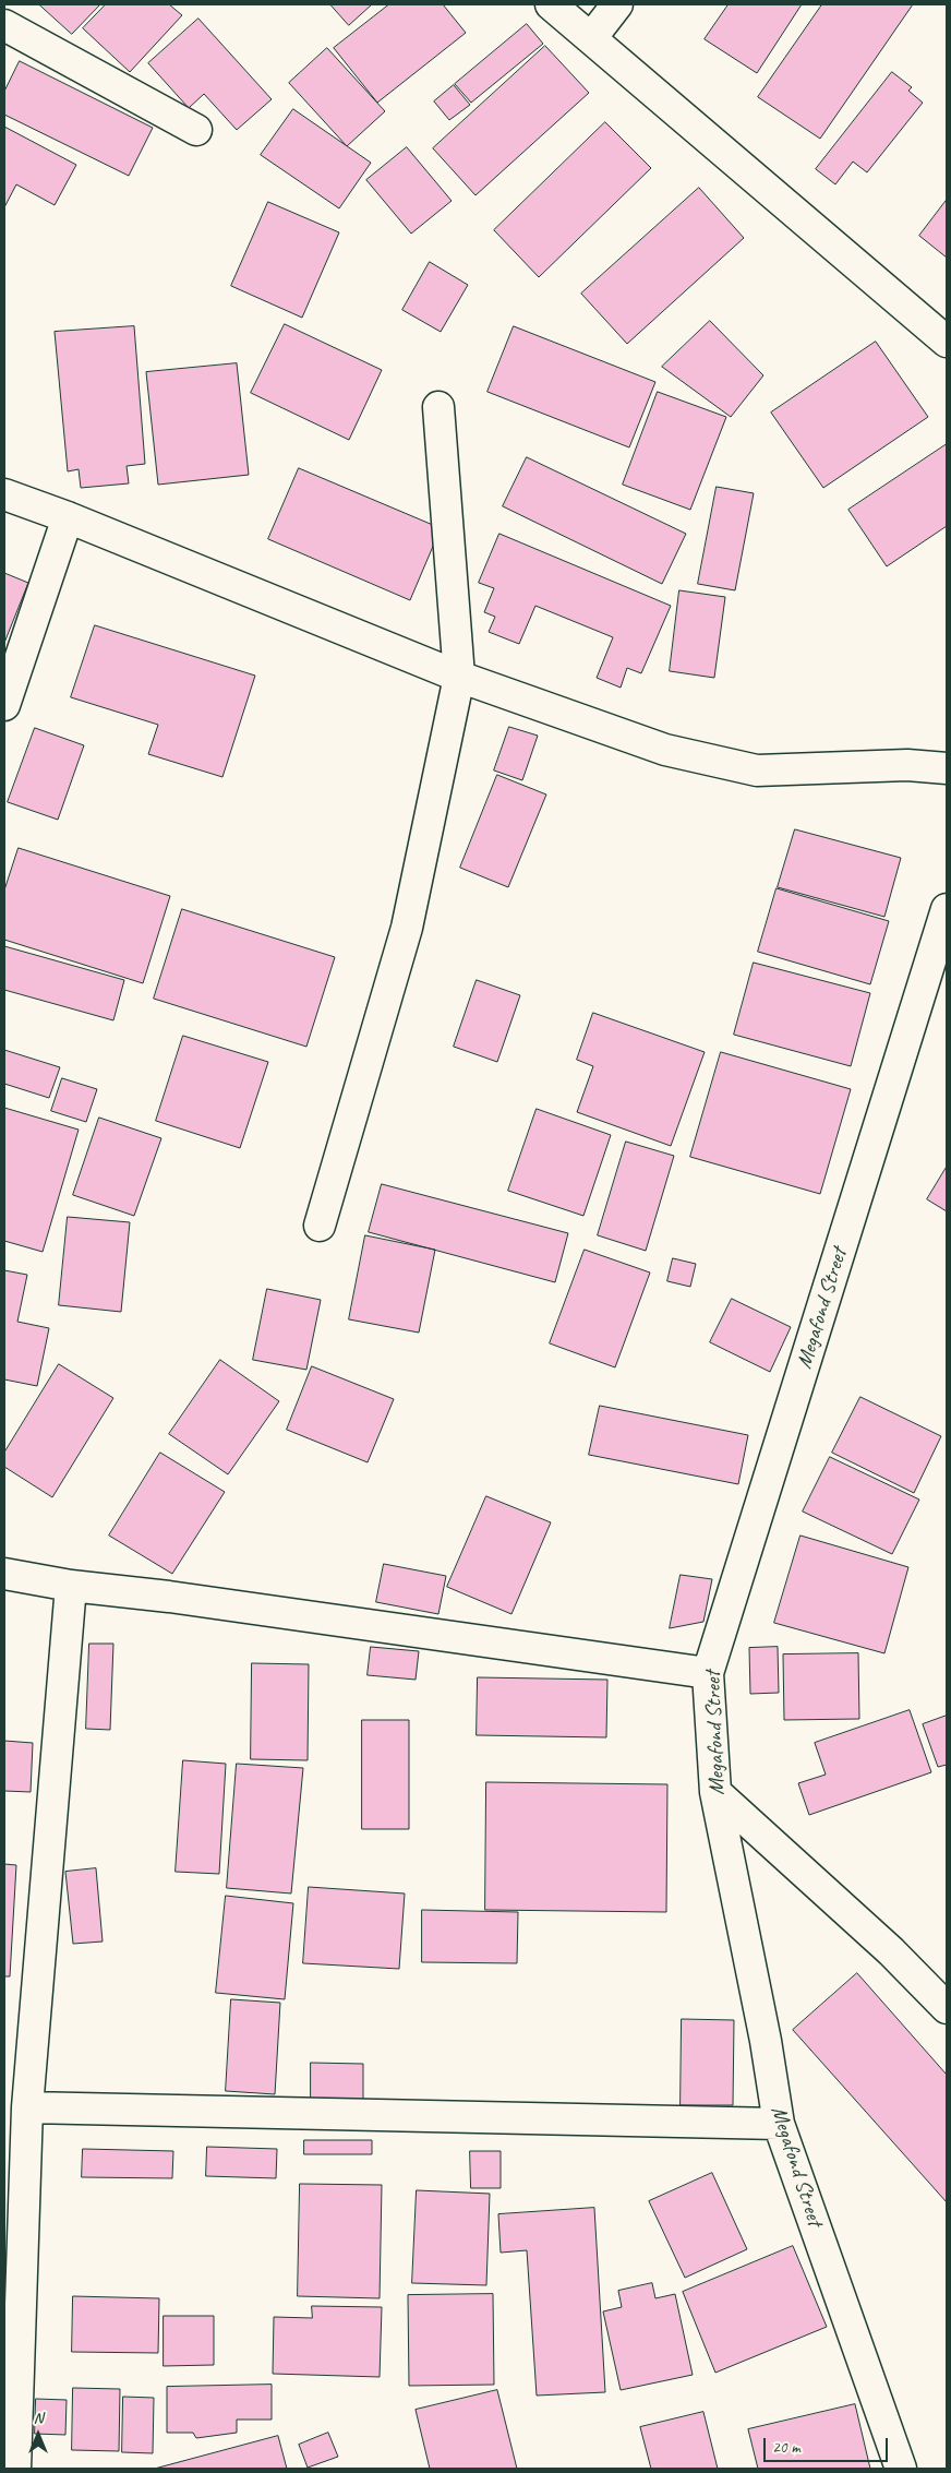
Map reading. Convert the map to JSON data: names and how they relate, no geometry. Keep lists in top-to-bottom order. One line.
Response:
{"streets":{"street":["Megafond Street"]},"scale_bar":"20 m","north":"top"}
